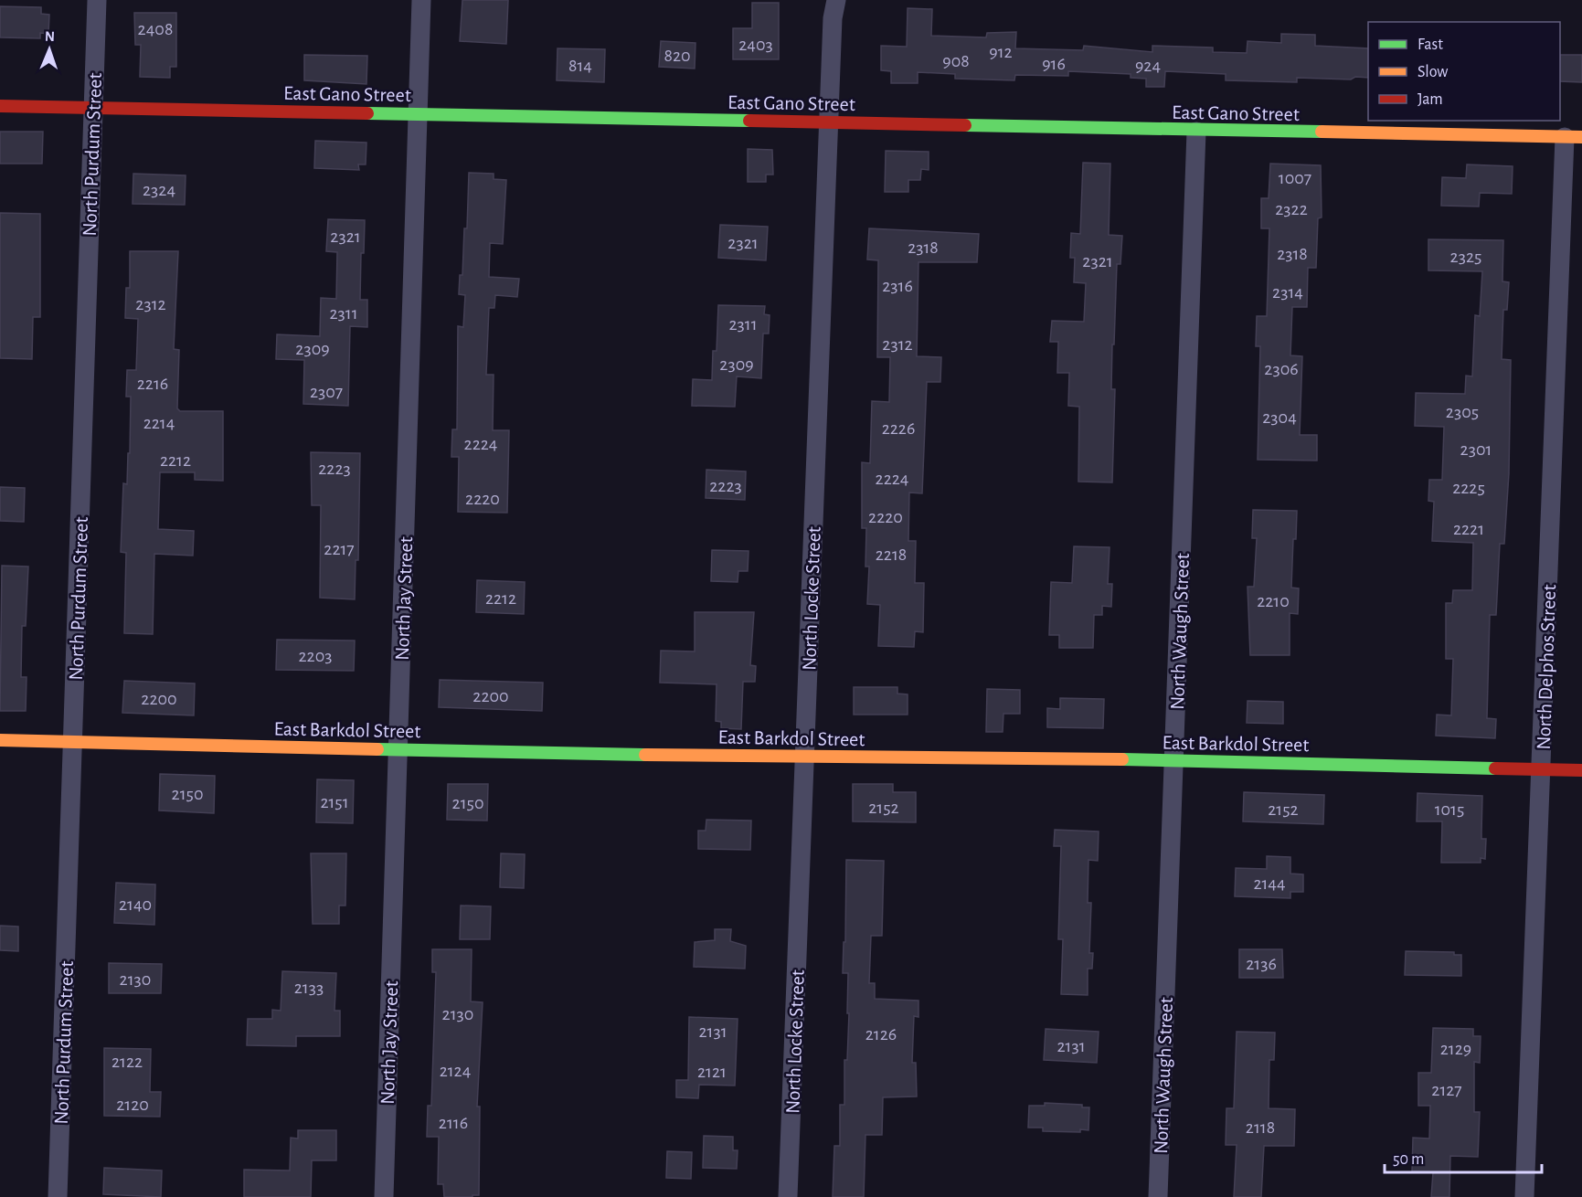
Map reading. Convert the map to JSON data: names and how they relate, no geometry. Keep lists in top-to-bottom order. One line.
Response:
{"streets":{"street":["East Gano Street","North Purdum Street","North Jay Street","North Locke Street","North Waugh Street","North Delphos Street","East Barkdol Street"]},"crossings":[["East Gano Street","North Purdum Street"],["East Gano Street","North Jay Street"],["East Gano Street","North Locke Street"],["East Gano Street","North Waugh Street"],["East Gano Street","North Delphos Street"],["North Purdum Street","East Barkdol Street"],["North Jay Street","East Barkdol Street"],["North Locke Street","East Barkdol Street"],["North Waugh Street","East Barkdol Street"],["North Delphos Street","East Barkdol Street"]],"house_numbers":["2408","2403","912","820","908","916","814","924","1007","2324","2322","2321","2321","2318","2318","2325","2321","2316","2314","2312","2311","2311","2312","2309","2309","2306","2216","2307","2305","2304","2214","2226","2224","2301","2212","2223","2224","2223","2225","2220","2220","2221","2217","2218","2212","2210","2203","2200","2200","2150","2151","2150","2152","2152","1015","2144","2140","2136","2130","2133","2130","2131","2126","2131","2129","2122","2124","2121","2127","2120","2116","2118"],"legend":["Fast","Slow","Jam"],"scale_bar":"50 m","north":"top"}
